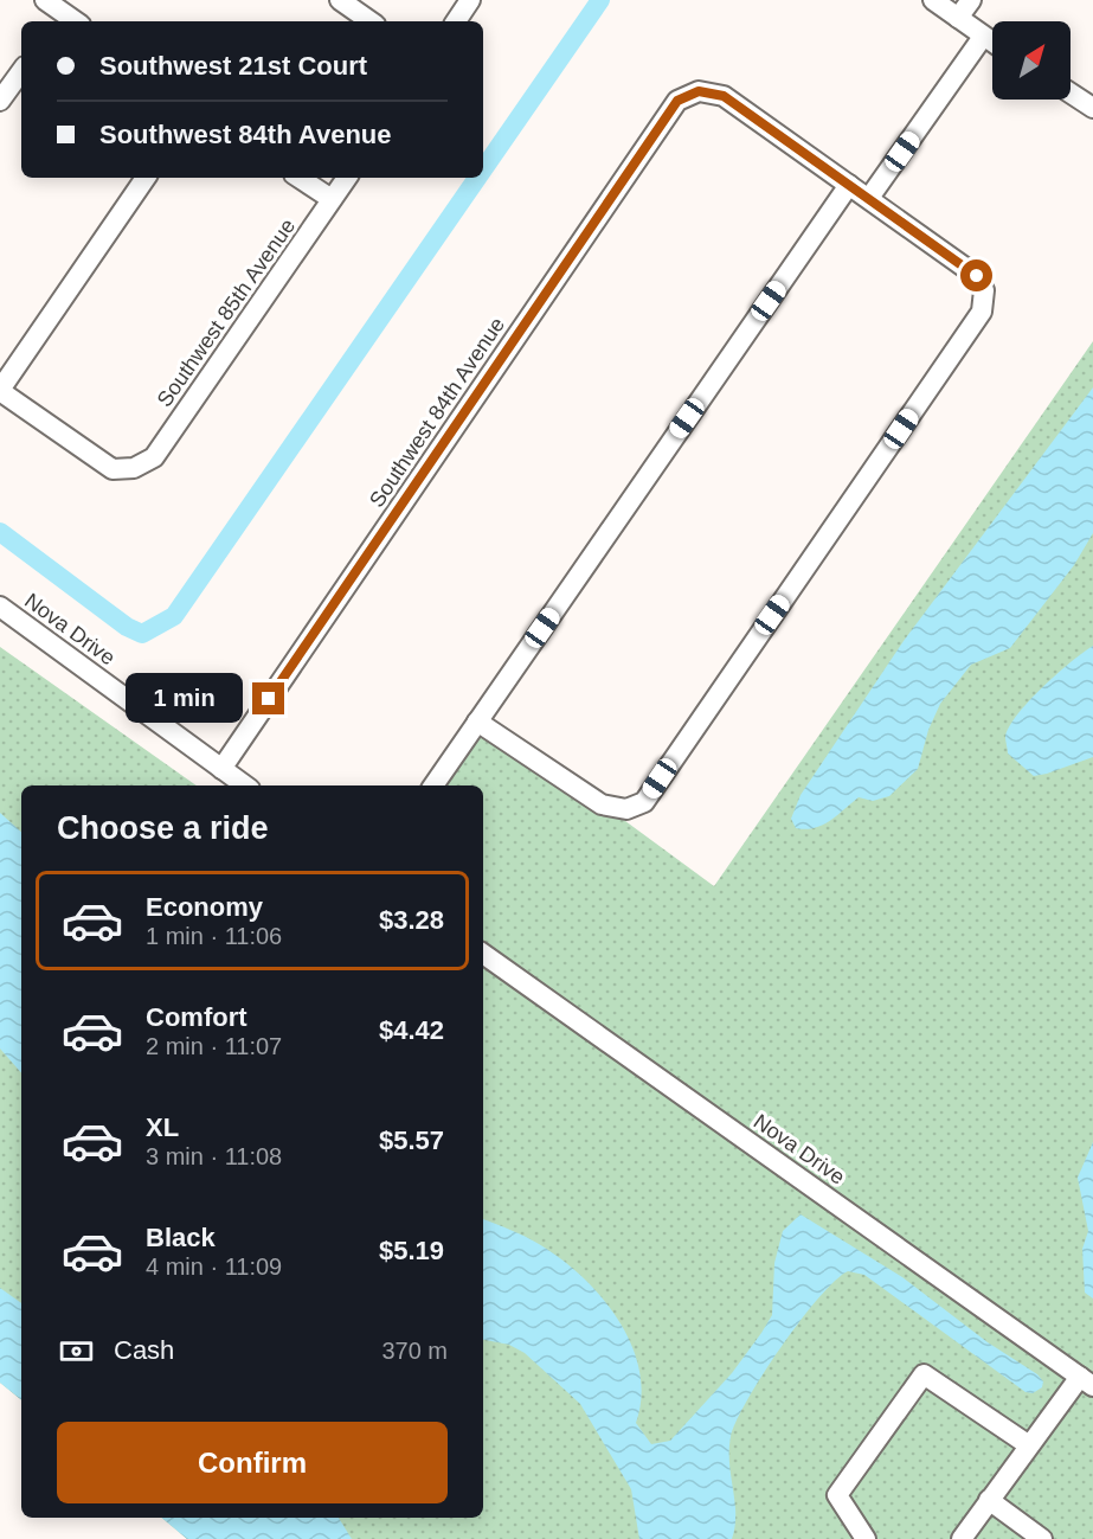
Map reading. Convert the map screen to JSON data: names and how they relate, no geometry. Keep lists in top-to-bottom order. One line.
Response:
{"streets":{"street":["Southwest 85th Avenue","Southwest 84th Avenue","Nova Drive"]},"crossings":[["Southwest 84th Avenue","Nova Drive"]],"north":"top right","page":{"banner":["Southwest 21st Court","Southwest 84th Avenue"],"bubble":"1 min","heading":"Choose a ride","list":[{"name":"Economy","note":"1 min · 11:06","value":"$3.28"},{"name":"Comfort","note":"2 min · 11:07","value":"$4.42"},{"name":"XL","note":"3 min · 11:08","value":"$5.57"},{"name":"Black","note":"4 min · 11:09","value":"$5.19"}],"pay":["Cash","370 m"],"buttons":"Confirm"}}
